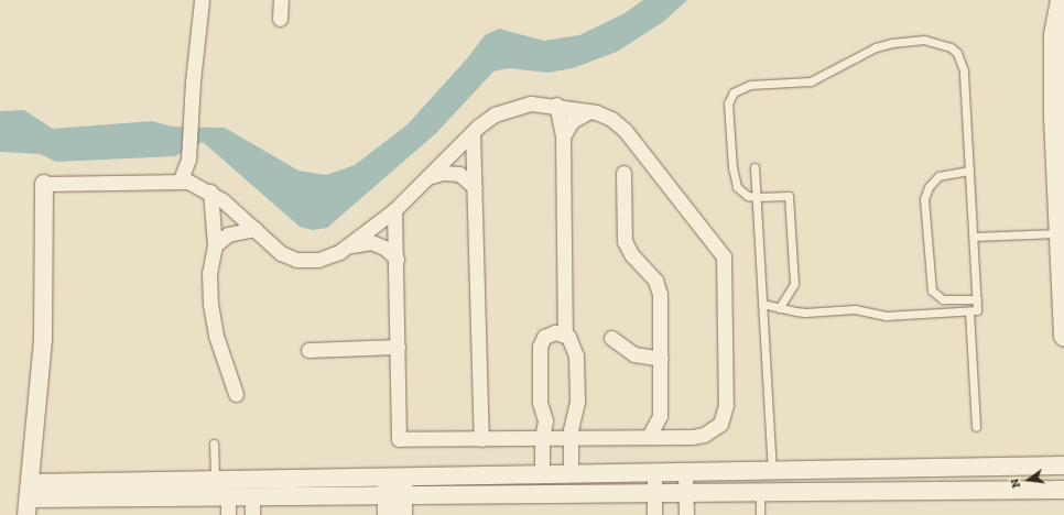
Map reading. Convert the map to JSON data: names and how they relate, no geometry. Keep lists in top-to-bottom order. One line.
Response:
{"north":"left"}
